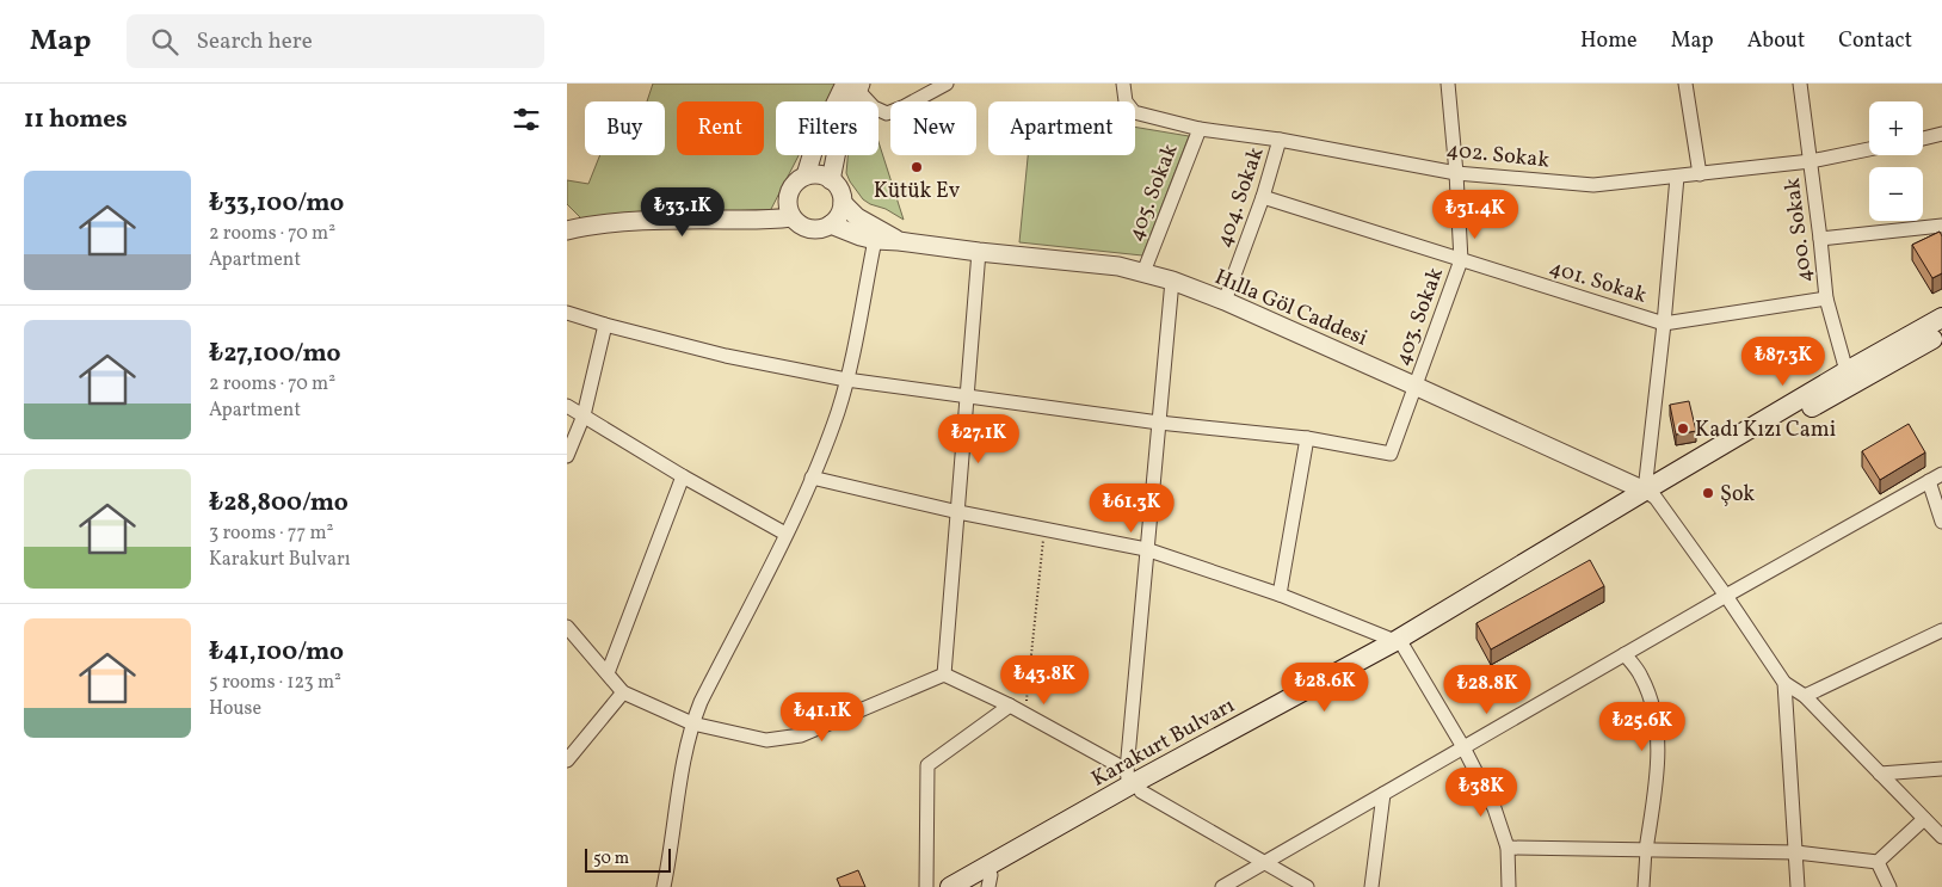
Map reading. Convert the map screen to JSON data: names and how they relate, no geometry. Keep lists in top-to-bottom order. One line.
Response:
{"streets":{"main road":["Karakurt Bulvarı"],"street":["402. Sokak","405. Sokak","404. Sokak","400. Sokak","401. Sokak","Hılla Göl Caddesi","403. Sokak"]},"crossings":[["402. Sokak","405. Sokak"],["402. Sokak","404. Sokak"],["402. Sokak","400. Sokak"],["402. Sokak","403. Sokak"],["405. Sokak","Hılla Göl Caddesi"],["404. Sokak","401. Sokak"],["404. Sokak","Hılla Göl Caddesi"],["400. Sokak","401. Sokak"],["401. Sokak","403. Sokak"],["Hılla Göl Caddesi","403. Sokak"],["Hılla Göl Caddesi","Karakurt Bulvarı"]],"places":["Kütük Ev","Kadı Kızı Cami","Şok"],"scale_bar":"50 m","page":{"header":"Map","search":"Search here","nav":["Home","Map","About","Contact"],"heading":"11 homes","map_buttons":["+","−"],"chip":["Buy","Rent","Filters","New","Apartment"],"list":[{"name":"₺33,100/mo","note":"2 rooms · 70 m² · Apartment"},{"name":"₺27,100/mo","note":"2 rooms · 70 m² · Apartment"},{"name":"₺28,800/mo","note":"3 rooms · 77 m² · Karakurt Bulvarı"},{"name":"₺41,100/mo","note":"5 rooms · 123 m² · House"}],"price":["₺33.1K","₺31.4K","₺87.3K","₺27.1K","₺61.3K","₺43.8K","₺28.6K","₺28.8K","₺41.1K","₺25.6K","₺38K"],"scale":"50 m"}}
